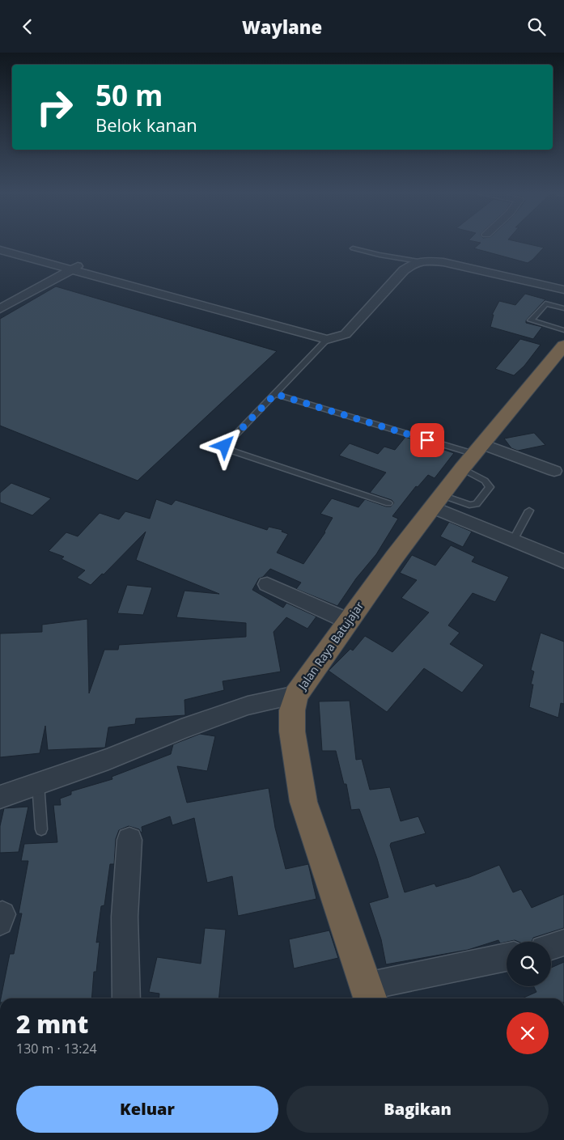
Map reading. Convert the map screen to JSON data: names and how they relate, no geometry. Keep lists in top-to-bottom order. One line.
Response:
{"streets":{"highway":["Jalan Raya Batujajar"]},"page":{"header":"Waylane","turn":["50 m","Belok kanan"],"heading":["2 mnt","130 m · 13:24"],"buttons":["Keluar","Bagikan"]}}
